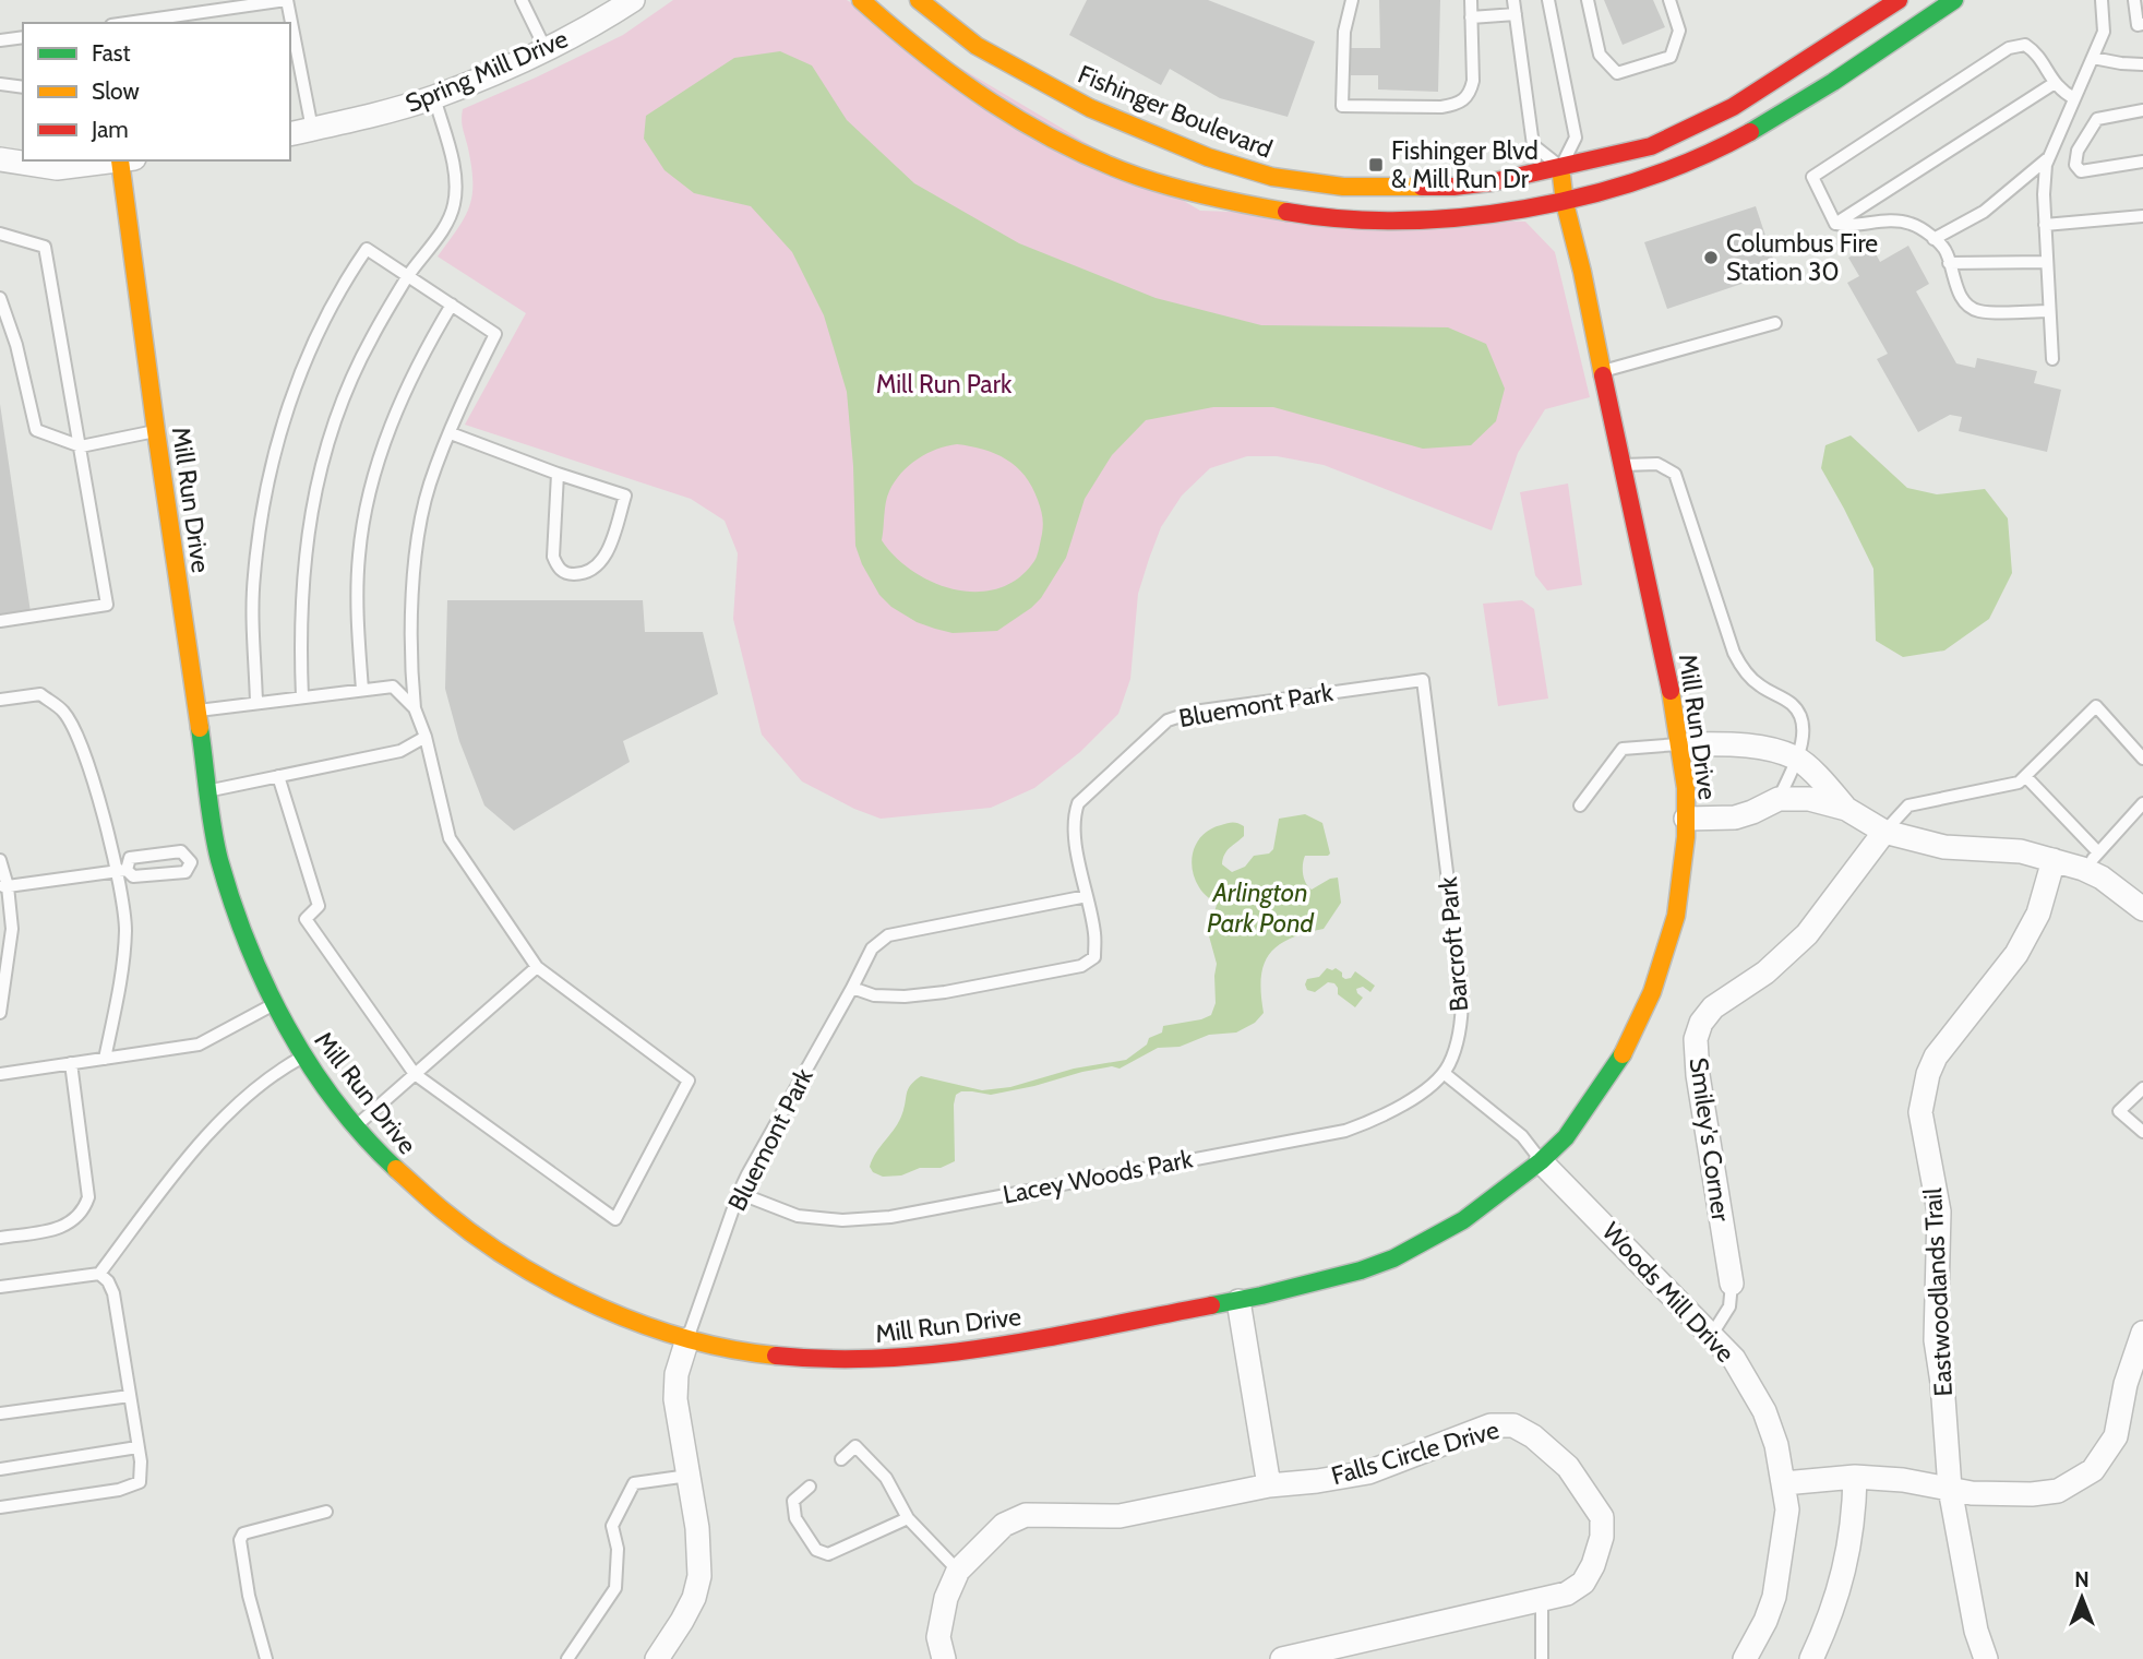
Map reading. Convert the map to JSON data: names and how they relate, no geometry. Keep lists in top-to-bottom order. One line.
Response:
{"streets":{"street":["Spring Mill Drive","Fishinger Boulevard","Mill Run Drive","Smiley's Corner","Woods Mill Drive","Eastwoodlands Trail","Falls Circle Drive"],"lane":["Bluemont Park","Barcroft Park","Lacey Woods Park"]},"crossings":[["Fishinger Boulevard","Mill Run Drive"],["Mill Run Drive","Bluemont Park"],["Mill Run Drive","Woods Mill Drive"],["Bluemont Park","Barcroft Park"],["Bluemont Park","Lacey Woods Park"],["Barcroft Park","Lacey Woods Park"],["Smiley's Corner","Woods Mill Drive"]],"water":["Arlington Park Pond"],"parks":["Mill Run Park"],"places":{"transit":["Fishinger Blvd & Mill Run Dr"],"other":["Columbus Fire Station 30"]},"legend":["Fast","Slow","Jam"],"north":"top"}
